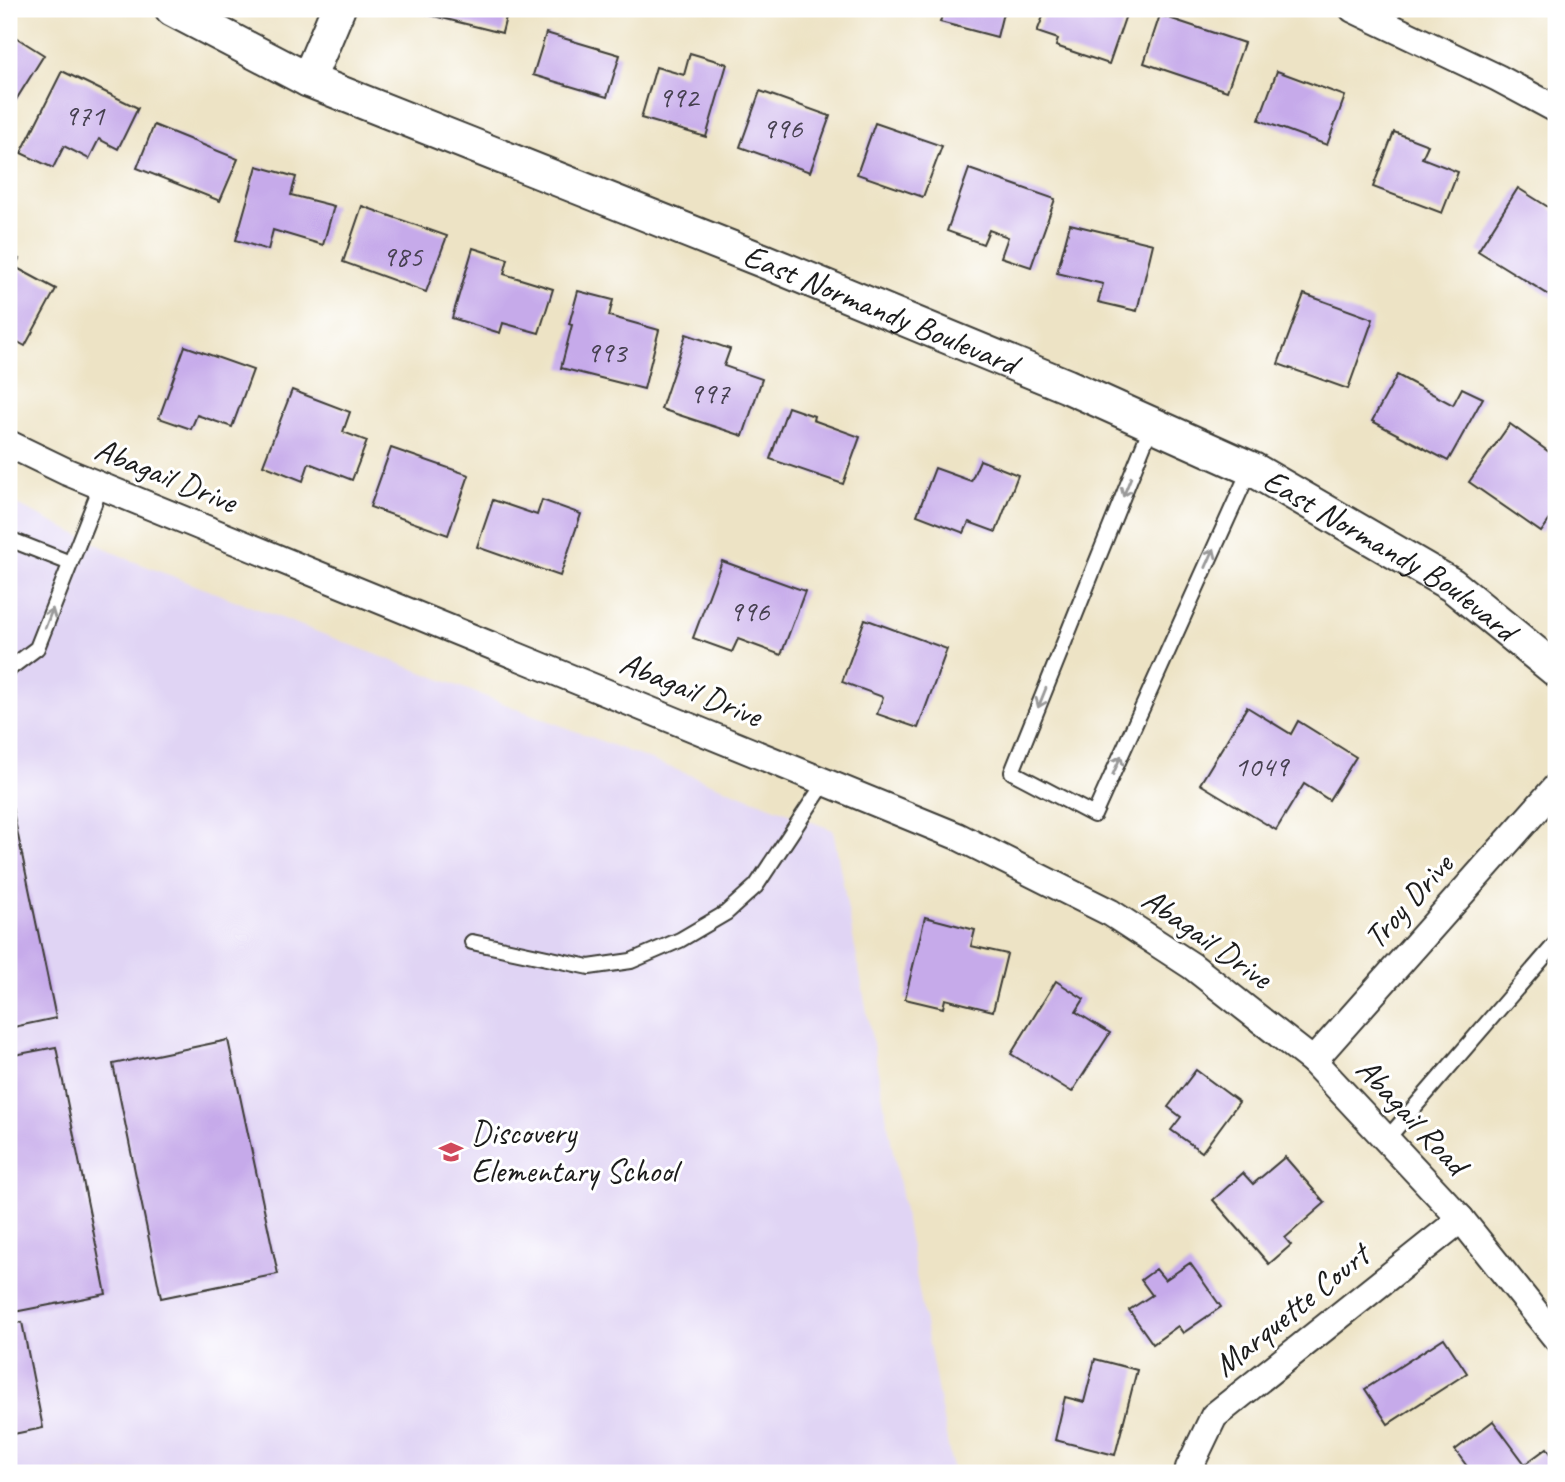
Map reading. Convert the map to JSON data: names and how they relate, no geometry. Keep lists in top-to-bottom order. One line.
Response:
{"streets":{"street":["East Normandy Boulevard","Abagail Drive","Troy Drive","Abagail Road","Marquette Court"]},"crossings":[["Abagail Drive","Troy Drive"],["Abagail Drive","Abagail Road"],["Troy Drive","Abagail Road"],["Abagail Road","Marquette Court"]],"places":{"school or university":["Discovery Elementary School"]},"house_numbers":["992","971","996","985","993","997","996","1049"]}
